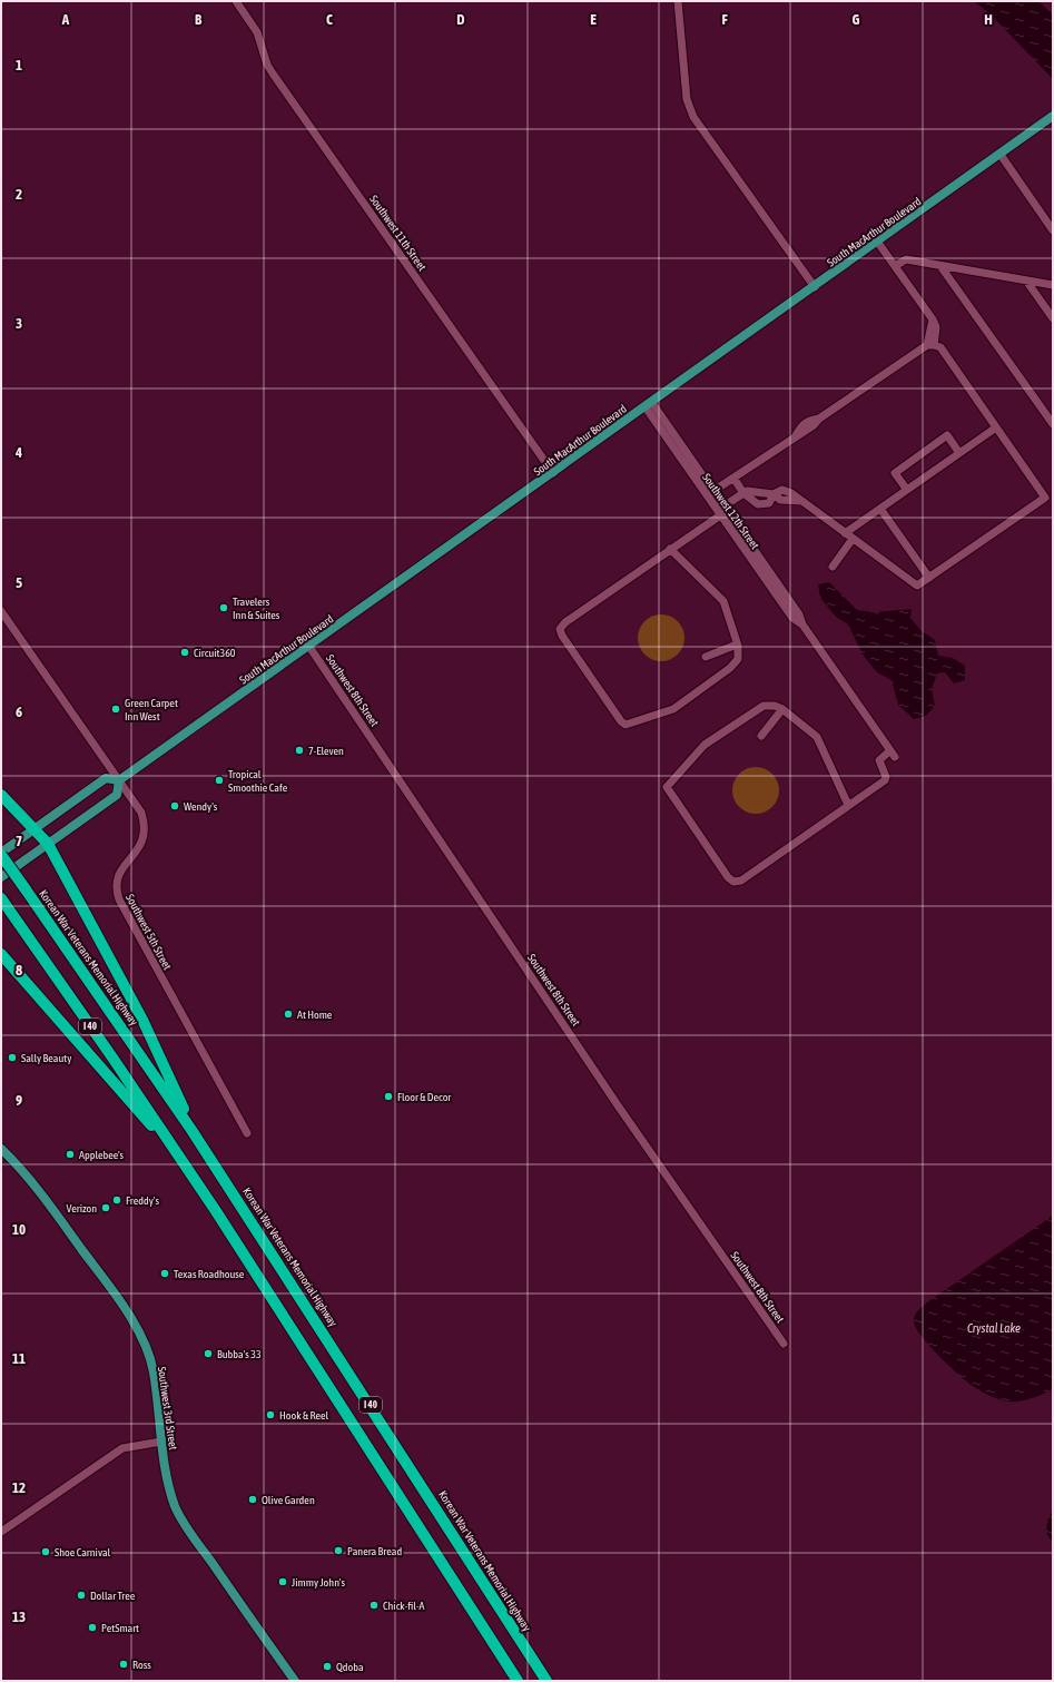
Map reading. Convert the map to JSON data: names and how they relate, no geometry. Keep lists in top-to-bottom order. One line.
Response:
{"streets":{"highway":["Korean War Veterans Memorial Highway","I 40"],"main road":["South MacArthur Boulevard","Southwest 3rd Street"],"street":["Southwest 11th Street","Southwest 12th Street","Southwest 8th Street","Southwest 5th Street"]},"crossings":[["South MacArthur Boulevard","Southwest 11th Street"],["South MacArthur Boulevard","Southwest 12th Street"],["South MacArthur Boulevard","Southwest 8th Street"],["South MacArthur Boulevard","Southwest 5th Street"],["South MacArthur Boulevard","Korean War Veterans Memorial Highway"]],"water":["Crystal Lake"],"places":["Travelers Inn & Suites","Circuit360","Green Carpet Inn West","7-Eleven","Tropical Smoothie Cafe","Wendy's","At Home","Sally Beauty","Floor & Decor","Applebee's","Freddy's","Verizon","Texas Roadhouse","Bubba's 33","Hook & Reel","Olive Garden","Panera Bread","Shoe Carnival","Jimmy John's","Dollar Tree","Chick-fil-A","PetSmart","Ross","Qdoba"],"grid":{"columns":["A","B","C","D","E","F","G","H"],"rows":["1","2","3","4","5","6","7","8","9","10","11","12","13"]}}
